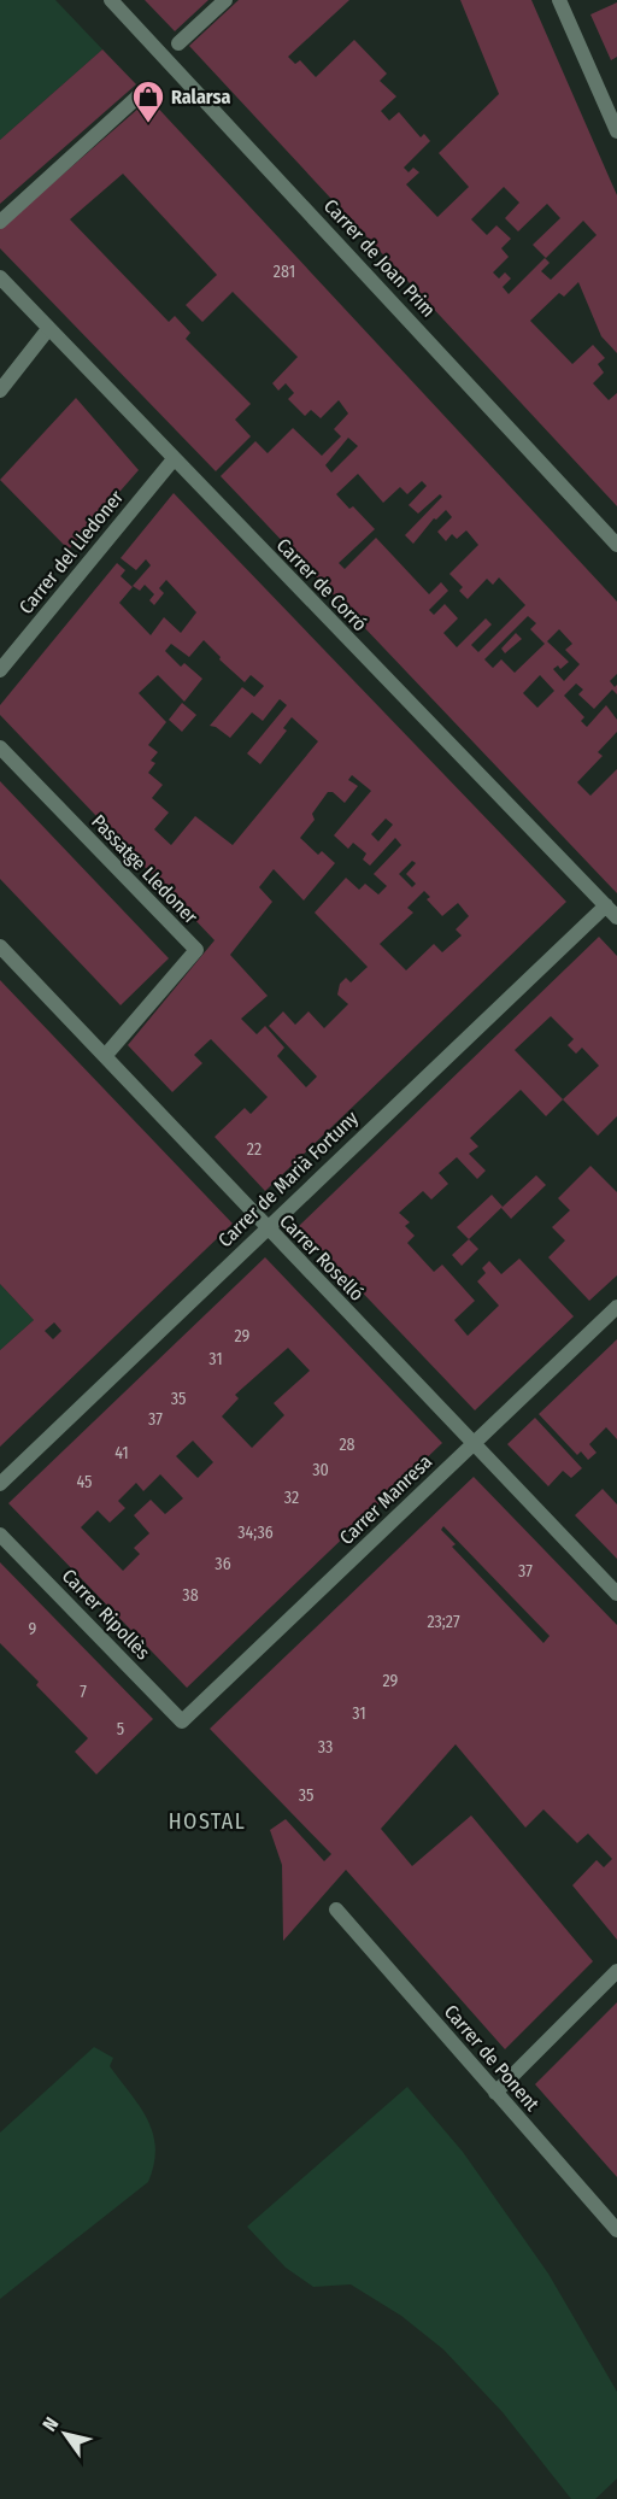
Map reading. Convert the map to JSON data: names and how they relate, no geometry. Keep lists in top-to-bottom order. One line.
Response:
{"streets":{"street":["Carrer de Joan Prim","Carrer del Lledoner","Carrer de Corró","Passatge Lledoner","Carrer de Marià Fortuny","Carrer Roselló","Carrer Manresa","Carrer Ripollès","Carrer de Ponent"]},"crossings":[["Carrer del Lledoner","Carrer de Corró"],["Carrer de Corró","Carrer de Marià Fortuny"],["Passatge Lledoner","Carrer Roselló"],["Carrer de Marià Fortuny","Carrer Roselló"],["Carrer Roselló","Carrer Manresa"],["Carrer Manresa","Carrer Ripollès"]],"districts":["HOSTAL"],"places":{"shop":["Ralarsa"]},"house_numbers":["281","22","29","31","35","37","28","41","30","45","32","34;36","36","37","38","23;27","9","29","7","31","5","33","35"],"north":"top left"}
